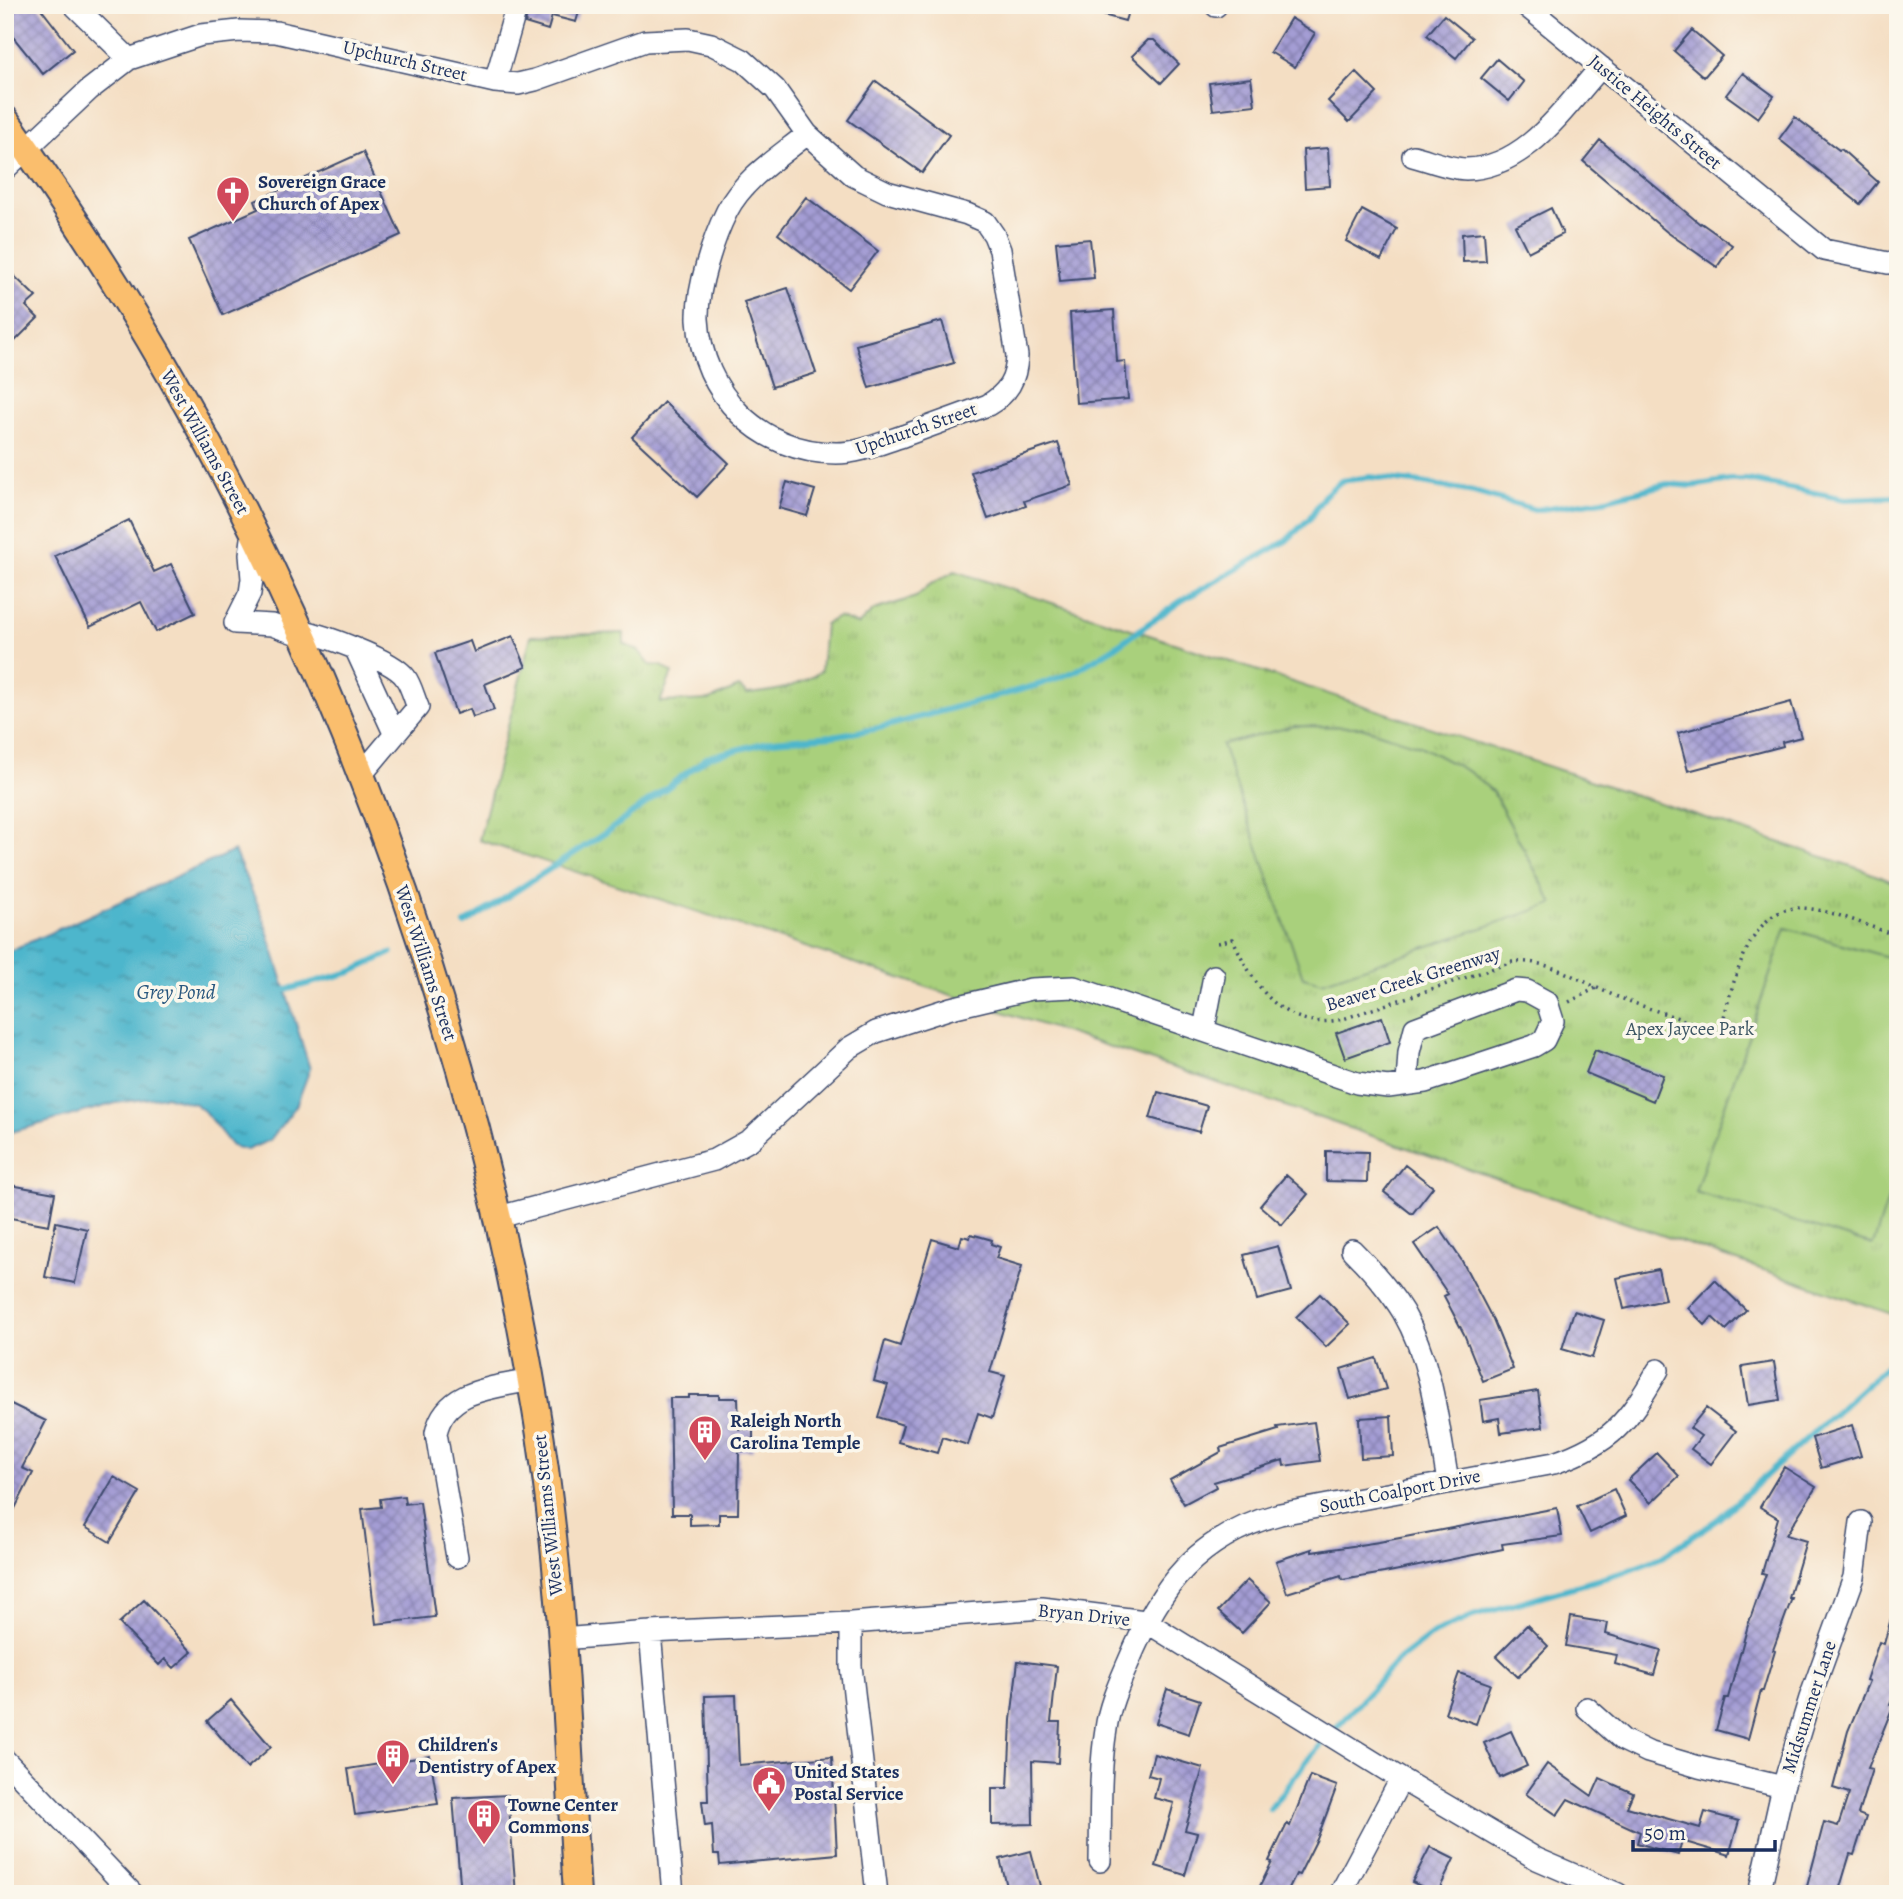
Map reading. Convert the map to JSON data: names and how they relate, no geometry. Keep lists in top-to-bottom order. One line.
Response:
{"streets":{"main road":["West Williams Street"],"street":["Upchurch Street","Justice Heights Street","South Coalport Drive","Bryan Drive","Midsummer Lane"],"path":["Beaver Creek Greenway"]},"crossings":[["Upchurch Street","West Williams Street"],["West Williams Street","Bryan Drive"],["South Coalport Drive","Bryan Drive"]],"water":["Grey Pond"],"parks":["Apex Jaycee Park"],"places":{"church":["Sovereign Grace Church of Apex"],"building":["Raleigh North Carolina Temple","Children's Dentistry of Apex","Towne Center Commons"],"public building":["United States Postal Service"]},"scale_bar":"50 m"}
